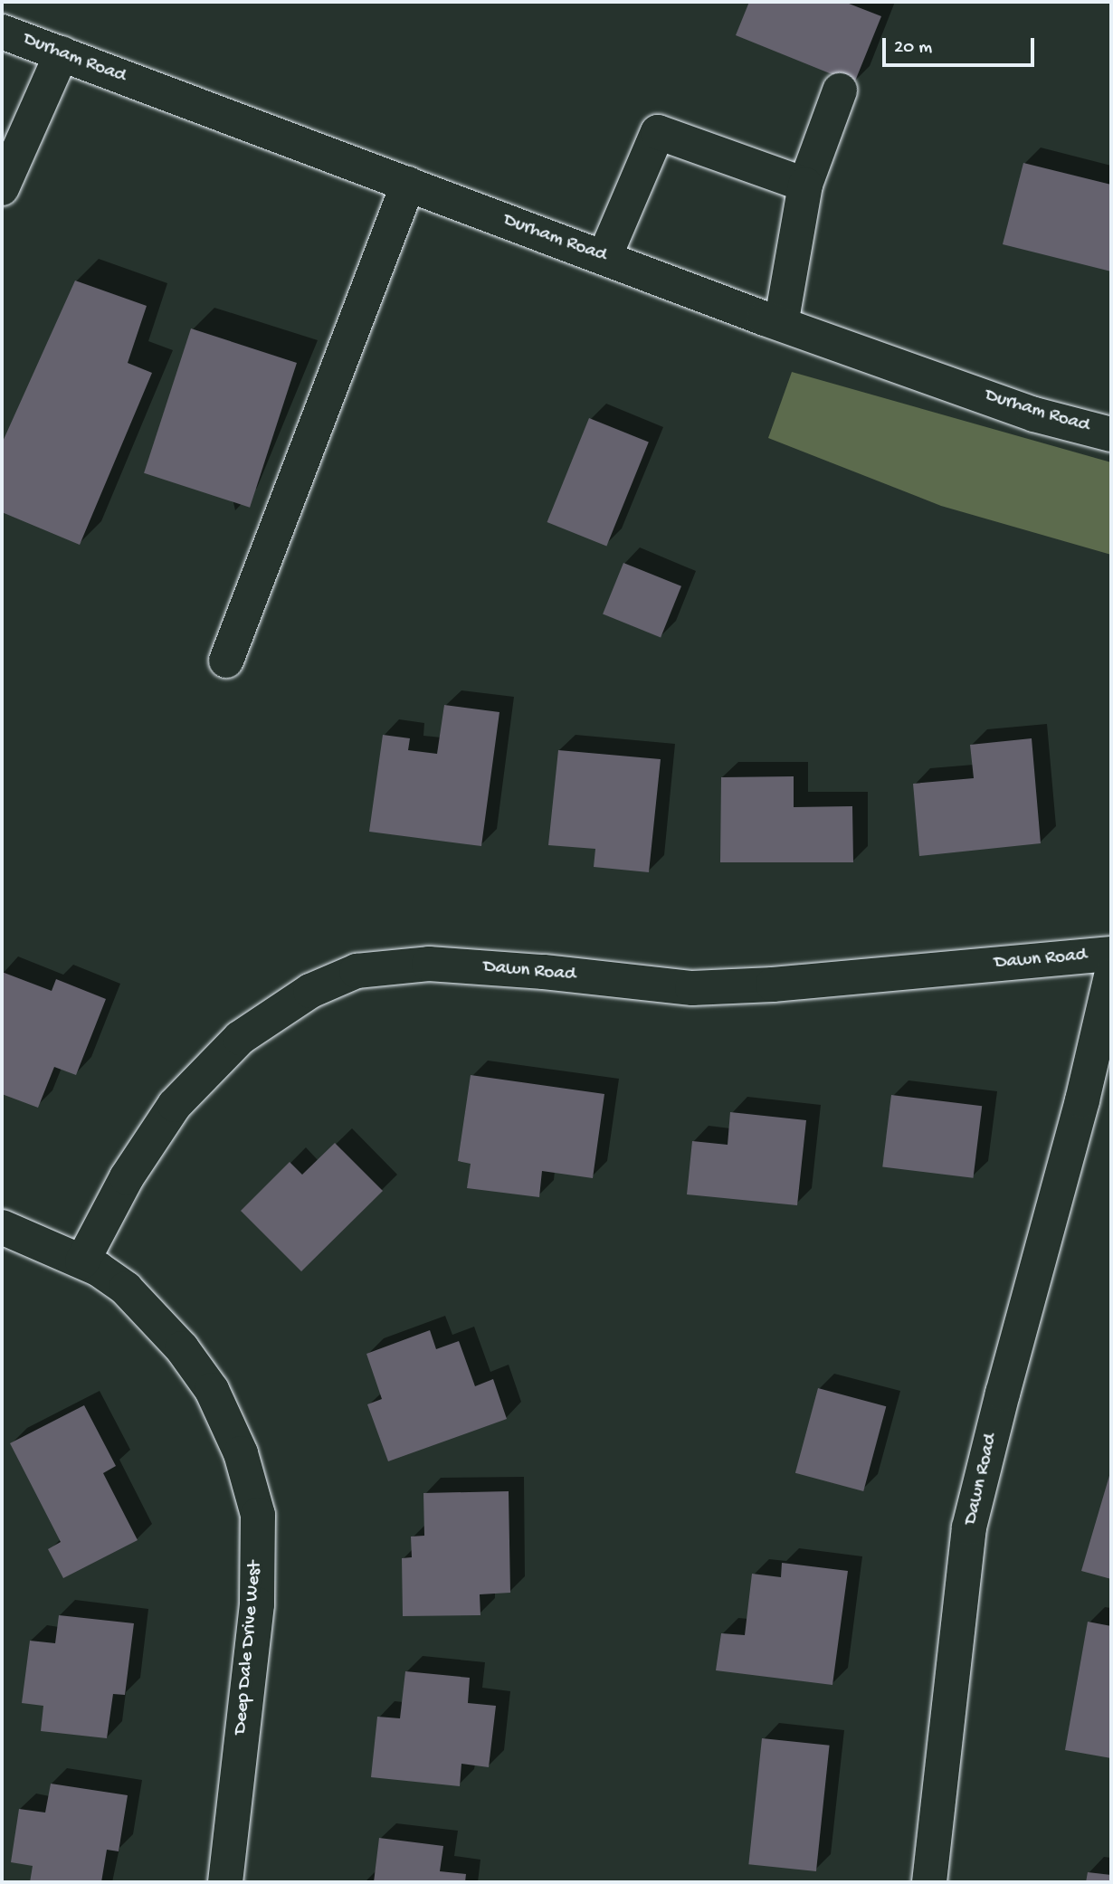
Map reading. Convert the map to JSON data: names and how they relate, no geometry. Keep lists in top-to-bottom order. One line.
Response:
{"streets":{"street":["Durham Road","Dawn Road","Deep Dale Drive West"]},"crossings":[["Dawn Road","Deep Dale Drive West"]],"scale_bar":"20 m"}
